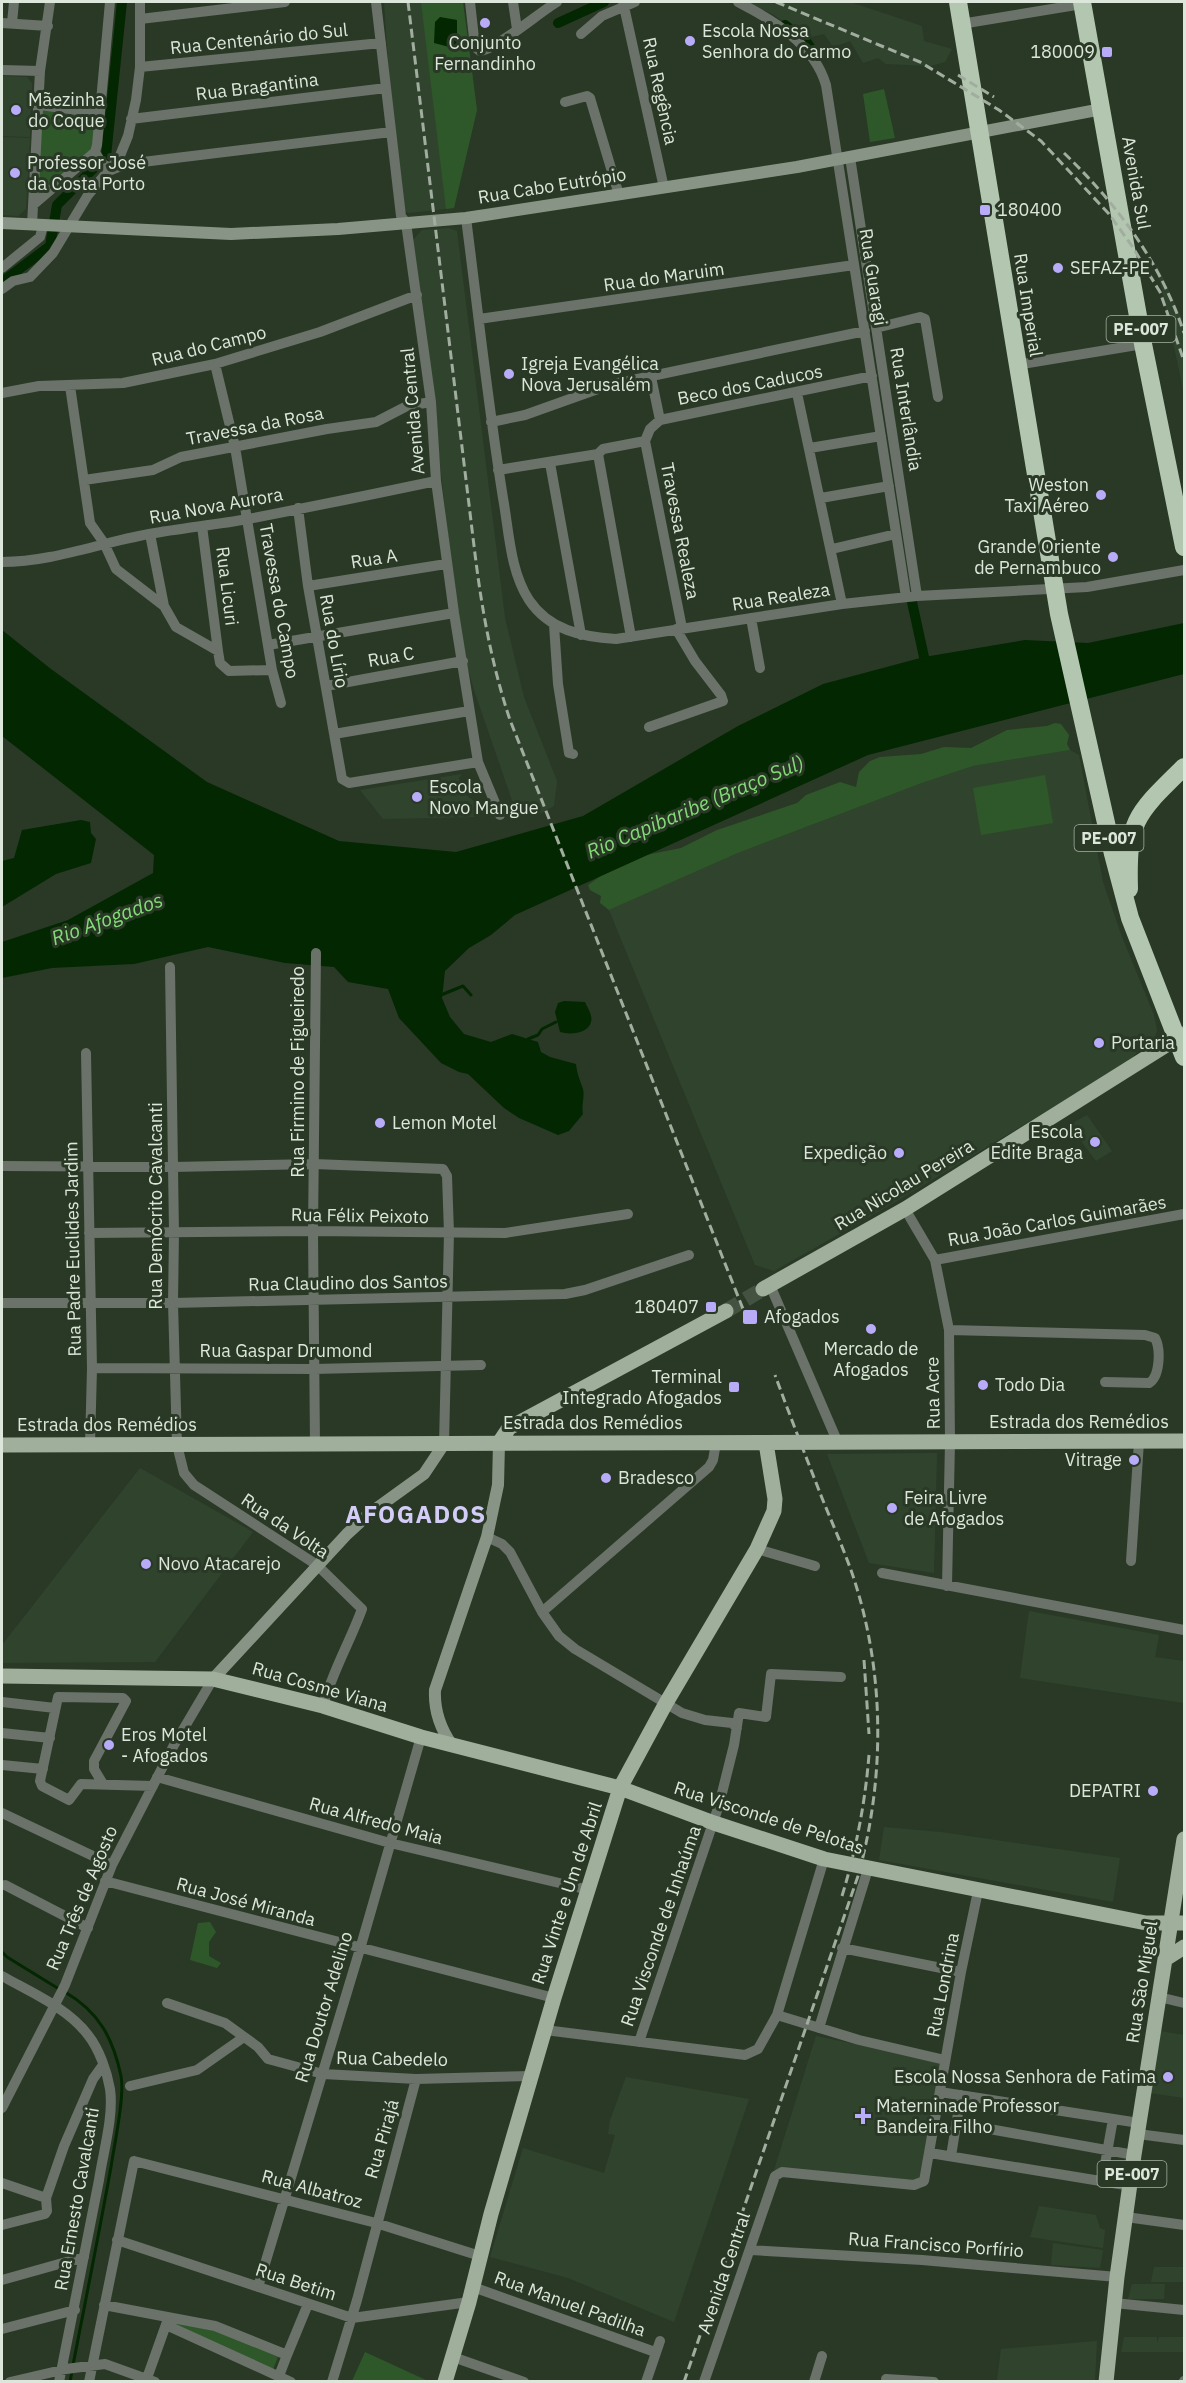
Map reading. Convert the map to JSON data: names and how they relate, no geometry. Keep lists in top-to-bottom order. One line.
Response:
{"streets":{"highway":["Avenida Sul","Rua Imperial","PE-007"],"main road":["Rua Nicolau Pereira","Estrada dos Remédios","Rua Cosme Viana","Rua Visconde de Pelotas","Rua Vinte e Um de Abril","Rua São Miguel"],"street":["Rua Centenário do Sul","Rua Bragantina","Rua Regência","Rua Cabo Eutrópio","Rua do Maruim","Rua Guaragi","Rua do Campo","Beco dos Caducos","Rua Interlândia","Avenida Central","Travessa da Rosa","Rua Nova Aurora","Travessa Realeza","Rua A","Rua Licuri","Rua Realeza","Travessa do Campo","Rua do Lírio","Rua C","Rua Firmino de Figueiredo","Rua Demócrito Cavalcanti","Rua Félix Peixoto","Rua João Carlos Guimarães","Rua Padre Euclides Jardim","Rua Claudino dos Santos","Rua Gaspar Drumond","Rua Acre","Rua da Volta","Rua Alfredo Maia","Rua Três de Agosto","Rua José Miranda","Rua Visconde de Inhaúma","Rua Londrina","Rua Doutor Adelino","Rua Cabedelo","Rua Pirajá","Rua Albatroz","Rua Ernesto Cavalcanti","Rua Francisco Porfírio","Rua Betim","Rua Manuel Padilha"]},"crossings":[["Rua Centenário do Sul","Avenida Central"],["Rua Bragantina","Avenida Central"],["Rua Regência","Rua Cabo Eutrópio"],["Avenida Sul","Rua Cabo Eutrópio"],["Rua Cabo Eutrópio","Rua Guaragi"],["Rua Cabo Eutrópio","Rua Imperial"],["Rua Cabo Eutrópio","Rua Interlândia"],["Rua Cabo Eutrópio","Avenida Central"],["Rua do Maruim","Rua Guaragi"],["Rua Guaragi","Beco dos Caducos"],["Rua Guaragi","Rua Interlândia"],["Rua Guaragi","Rua Realeza"],["Rua Imperial","PE-007"],["Rua Imperial","Rua Realeza"],["PE-007","Rua Nicolau Pereira"],["Rua do Campo","Avenida Central"],["Rua do Campo","Travessa do Campo"],["Beco dos Caducos","Travessa Realeza"],["Rua Interlândia","Rua Realeza"],["Avenida Central","Travessa da Rosa"],["Avenida Central","Rua Nova Aurora"],["Avenida Central","Rua A"],["Avenida Central","Rua do Lírio"],["Avenida Central","Rua C"],["Avenida Central","Rua Londrina"],["Avenida Central","Rua Francisco Porfírio"],["Travessa da Rosa","Travessa do Campo"],["Rua Nova Aurora","Rua Licuri"],["Rua Nova Aurora","Travessa do Campo"],["Rua Nova Aurora","Rua do Lírio"],["Travessa Realeza","Rua Realeza"],["Rua A","Rua do Lírio"],["Rua do Lírio","Rua C"],["Rua Firmino de Figueiredo","Rua Félix Peixoto"],["Rua Firmino de Figueiredo","Rua Claudino dos Santos"],["Rua Firmino de Figueiredo","Rua Gaspar Drumond"],["Rua Firmino de Figueiredo","Estrada dos Remédios"],["Rua Nicolau Pereira","Rua Acre"],["Rua Demócrito Cavalcanti","Rua Félix Peixoto"],["Rua Demócrito Cavalcanti","Rua Claudino dos Santos"],["Rua Demócrito Cavalcanti","Rua Gaspar Drumond"],["Rua Demócrito Cavalcanti","Estrada dos Remédios"],["Rua Demócrito Cavalcanti","Rua da Volta"],["Rua Félix Peixoto","Rua Padre Euclides Jardim"],["Rua João Carlos Guimarães","Rua Acre"],["Rua Padre Euclides Jardim","Rua Claudino dos Santos"],["Rua Padre Euclides Jardim","Rua Gaspar Drumond"],["Rua Padre Euclides Jardim","Estrada dos Remédios"],["Rua Acre","Estrada dos Remédios"],["Estrada dos Remédios","Rua da Volta"],["Estrada dos Remédios","Rua Vinte e Um de Abril"],["Estrada dos Remédios","Rua Três de Agosto"],["Rua da Volta","Rua Cosme Viana"],["Rua da Volta","Rua Três de Agosto"],["Rua Cosme Viana","Rua Visconde de Pelotas"],["Rua Cosme Viana","Rua Vinte e Um de Abril"],["Rua Cosme Viana","Rua Três de Agosto"],["Rua Cosme Viana","Rua Doutor Adelino"],["Rua Visconde de Pelotas","Rua Vinte e Um de Abril"],["Rua Visconde de Pelotas","Rua Visconde de Inhaúma"],["Rua Visconde de Pelotas","Rua São Miguel"],["Rua Visconde de Pelotas","Rua Londrina"],["Rua Alfredo Maia","Rua Vinte e Um de Abril"],["Rua Alfredo Maia","Rua Três de Agosto"],["Rua Alfredo Maia","Rua Doutor Adelino"],["Rua Vinte e Um de Abril","Rua José Miranda"],["Rua Vinte e Um de Abril","Rua Cabedelo"],["Rua Vinte e Um de Abril","Rua Albatroz"],["Rua Vinte e Um de Abril","Rua Betim"],["Rua Vinte e Um de Abril","Rua Manuel Padilha"],["Rua Três de Agosto","Rua José Miranda"],["Rua Três de Agosto","Rua Ernesto Cavalcanti"],["Rua José Miranda","Rua Doutor Adelino"],["Rua São Miguel","Rua Francisco Porfírio"],["Rua Doutor Adelino","Rua Cabedelo"],["Rua Doutor Adelino","Rua Albatroz"],["Rua Doutor Adelino","Rua Betim"],["Rua Cabedelo","Rua Pirajá"],["Rua Pirajá","Rua Albatroz"],["Rua Pirajá","Rua Betim"],["Rua Albatroz","Rua Betim"],["Rua Betim","Rua Manuel Padilha"]],"districts":["AFOGADOS"],"water":["Rio Capibaribe (Braço Sul)","Rio Afogados"],"places":{"other":["Conjunto Fernandinho","Escola Nossa Senhora do Carmo","Mãezinha do Coque","Professor José da Costa Porto","SEFAZ-PE","Igreja Evangélica Nova Jerusalém","Weston Taxi Aéreo","Grande Oriente de Pernambuco","Escola Novo Mangue","Portaria","Lemon Motel","Escola Edite Braga","Expedição","Mercado de Afogados","Todo Dia","Vitrage","Bradesco","Feira Livre de Afogados","Novo Atacarejo","Eros Motel - Afogados","DEPATRI","Escola Nossa Senhora de Fatima"],"transit":["180009","180400","180407","Afogados","Terminal Integrado Afogados"],"health":["Materninade Professor Bandeira Filho"]}}
